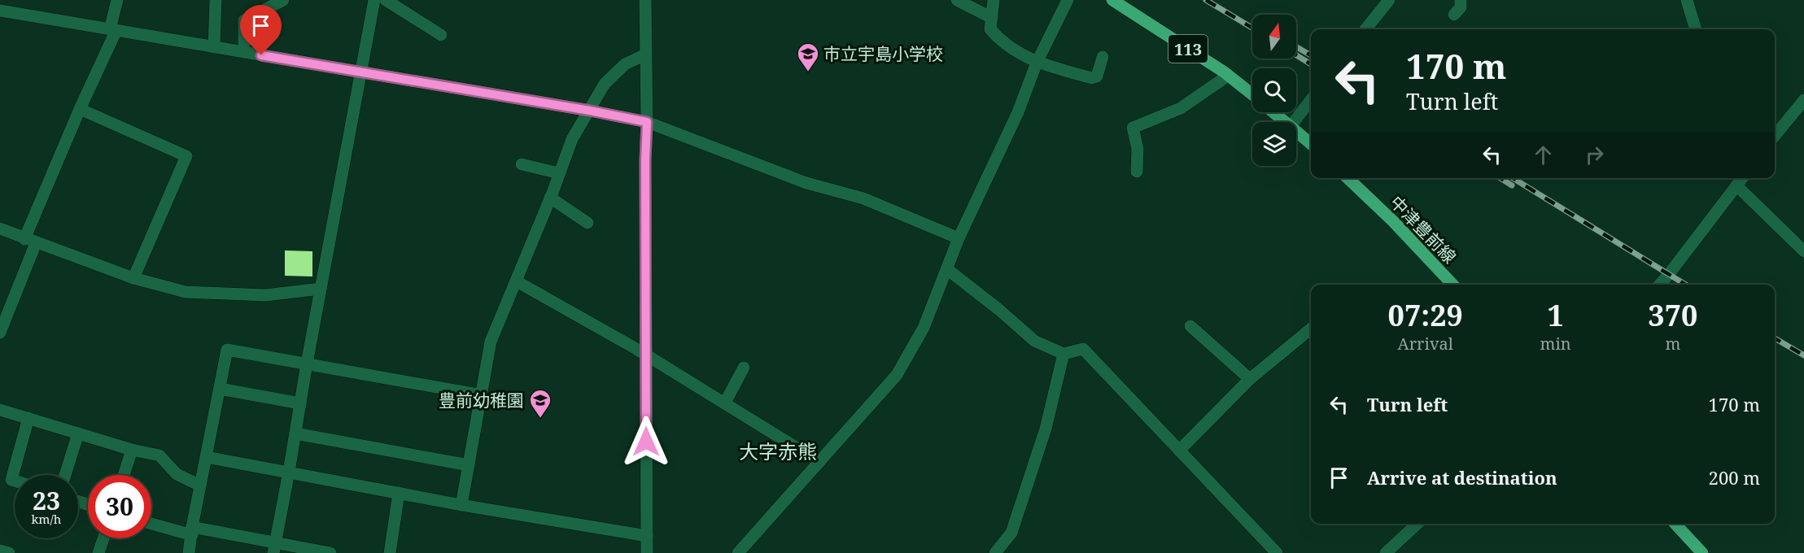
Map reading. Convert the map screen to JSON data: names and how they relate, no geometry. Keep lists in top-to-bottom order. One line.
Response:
{"streets":{"main road":["113","中津豊前線"]},"districts":["大字赤熊"],"places":{"school or university":["市立宇島小学校","豊前幼稚園"]},"north":"top","page":{"turn":["170 m","Turn left"],"eta":["07:29","Arrival","1","min","370","m"],"list":[{"name":"Turn left","value":"170 m"},{"name":"Arrive at destination","value":"200 m"}],"speed":"23 km/h","limit":"30"}}
